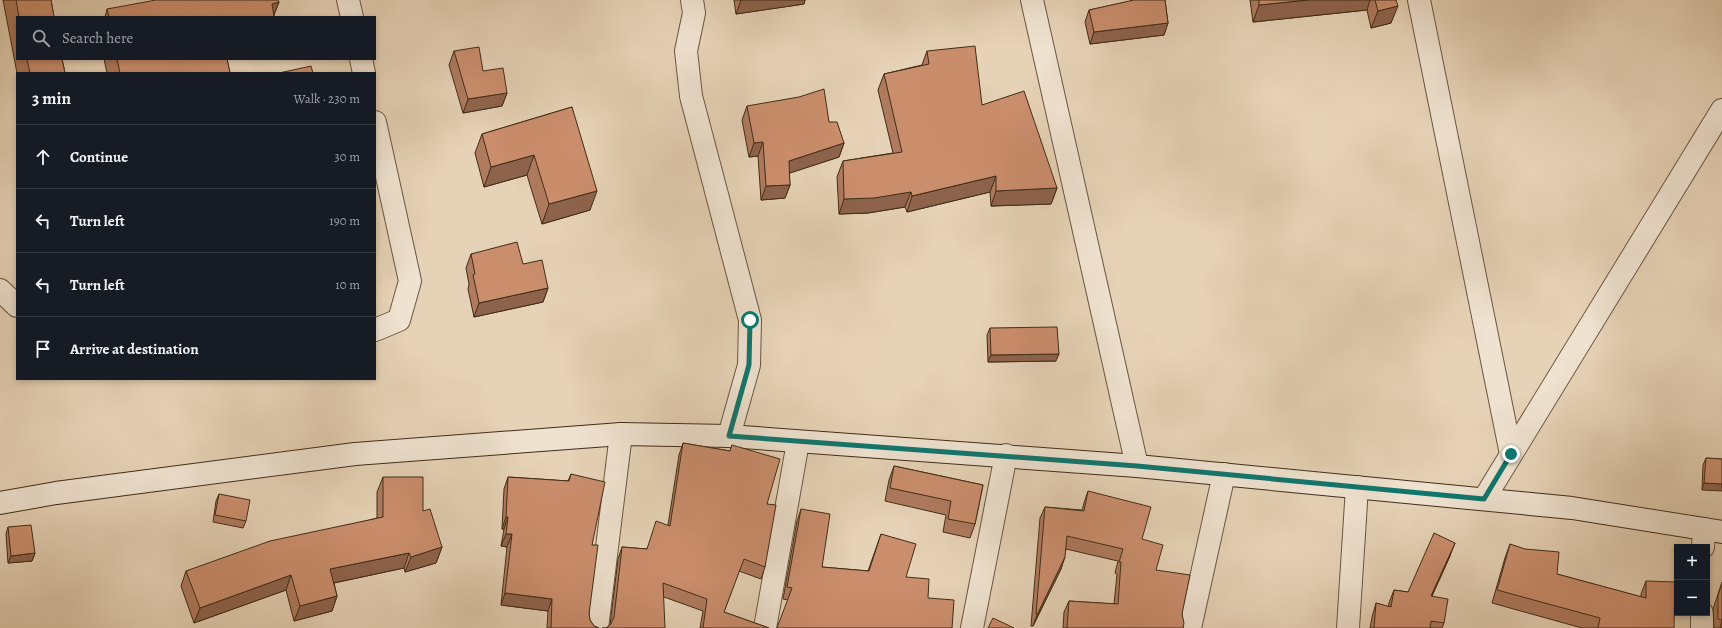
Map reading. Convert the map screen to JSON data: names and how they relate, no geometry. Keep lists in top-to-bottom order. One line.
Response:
{"page":{"search":"Search here","heading":["3 min","Walk · 230 m"],"list":[["Continue","30 m"],["Turn left","190 m"],["Turn left","10 m"],"Arrive at destination"],"map_buttons":["+","−"]}}
